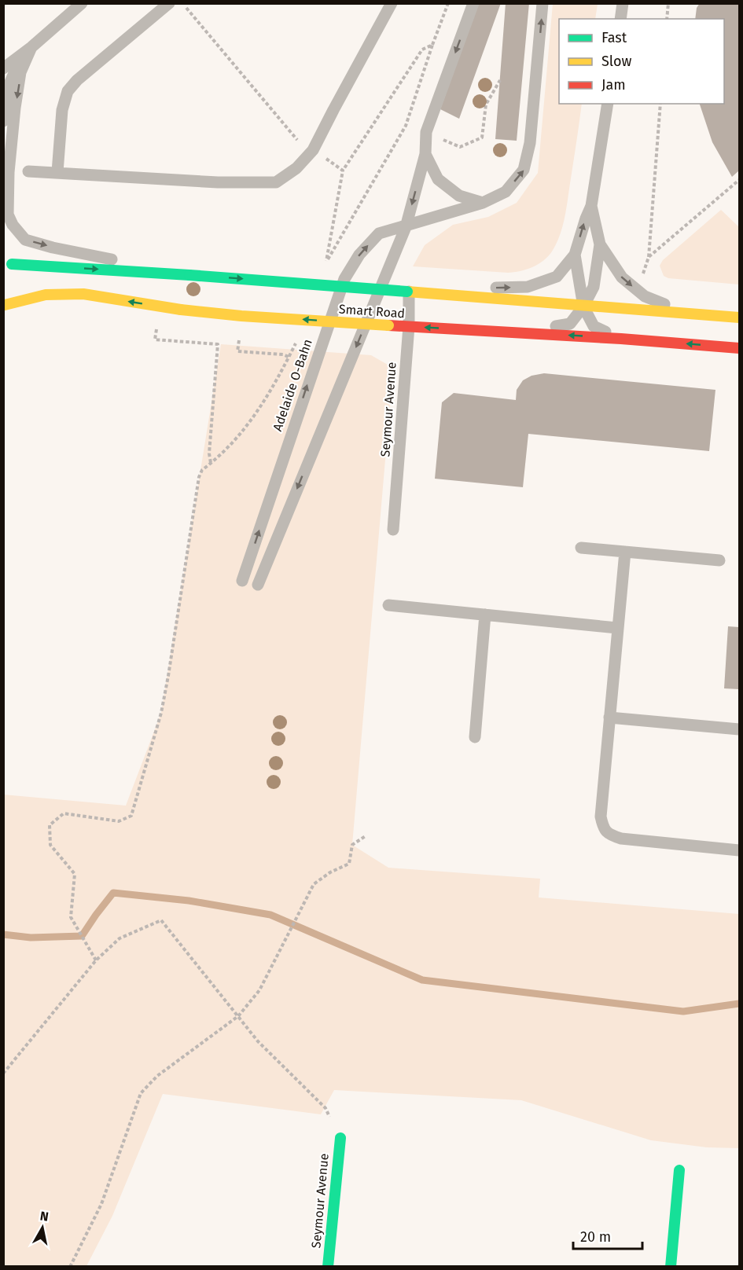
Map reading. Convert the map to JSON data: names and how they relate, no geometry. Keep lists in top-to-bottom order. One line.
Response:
{"streets":{"main road":["Smart Road","Seymour Avenue"],"lane":["Adelaide O-Bahn"]},"crossings":[["Smart Road","Seymour Avenue"]],"legend":["Fast","Slow","Jam"],"scale_bar":"20 m","north":"top"}
